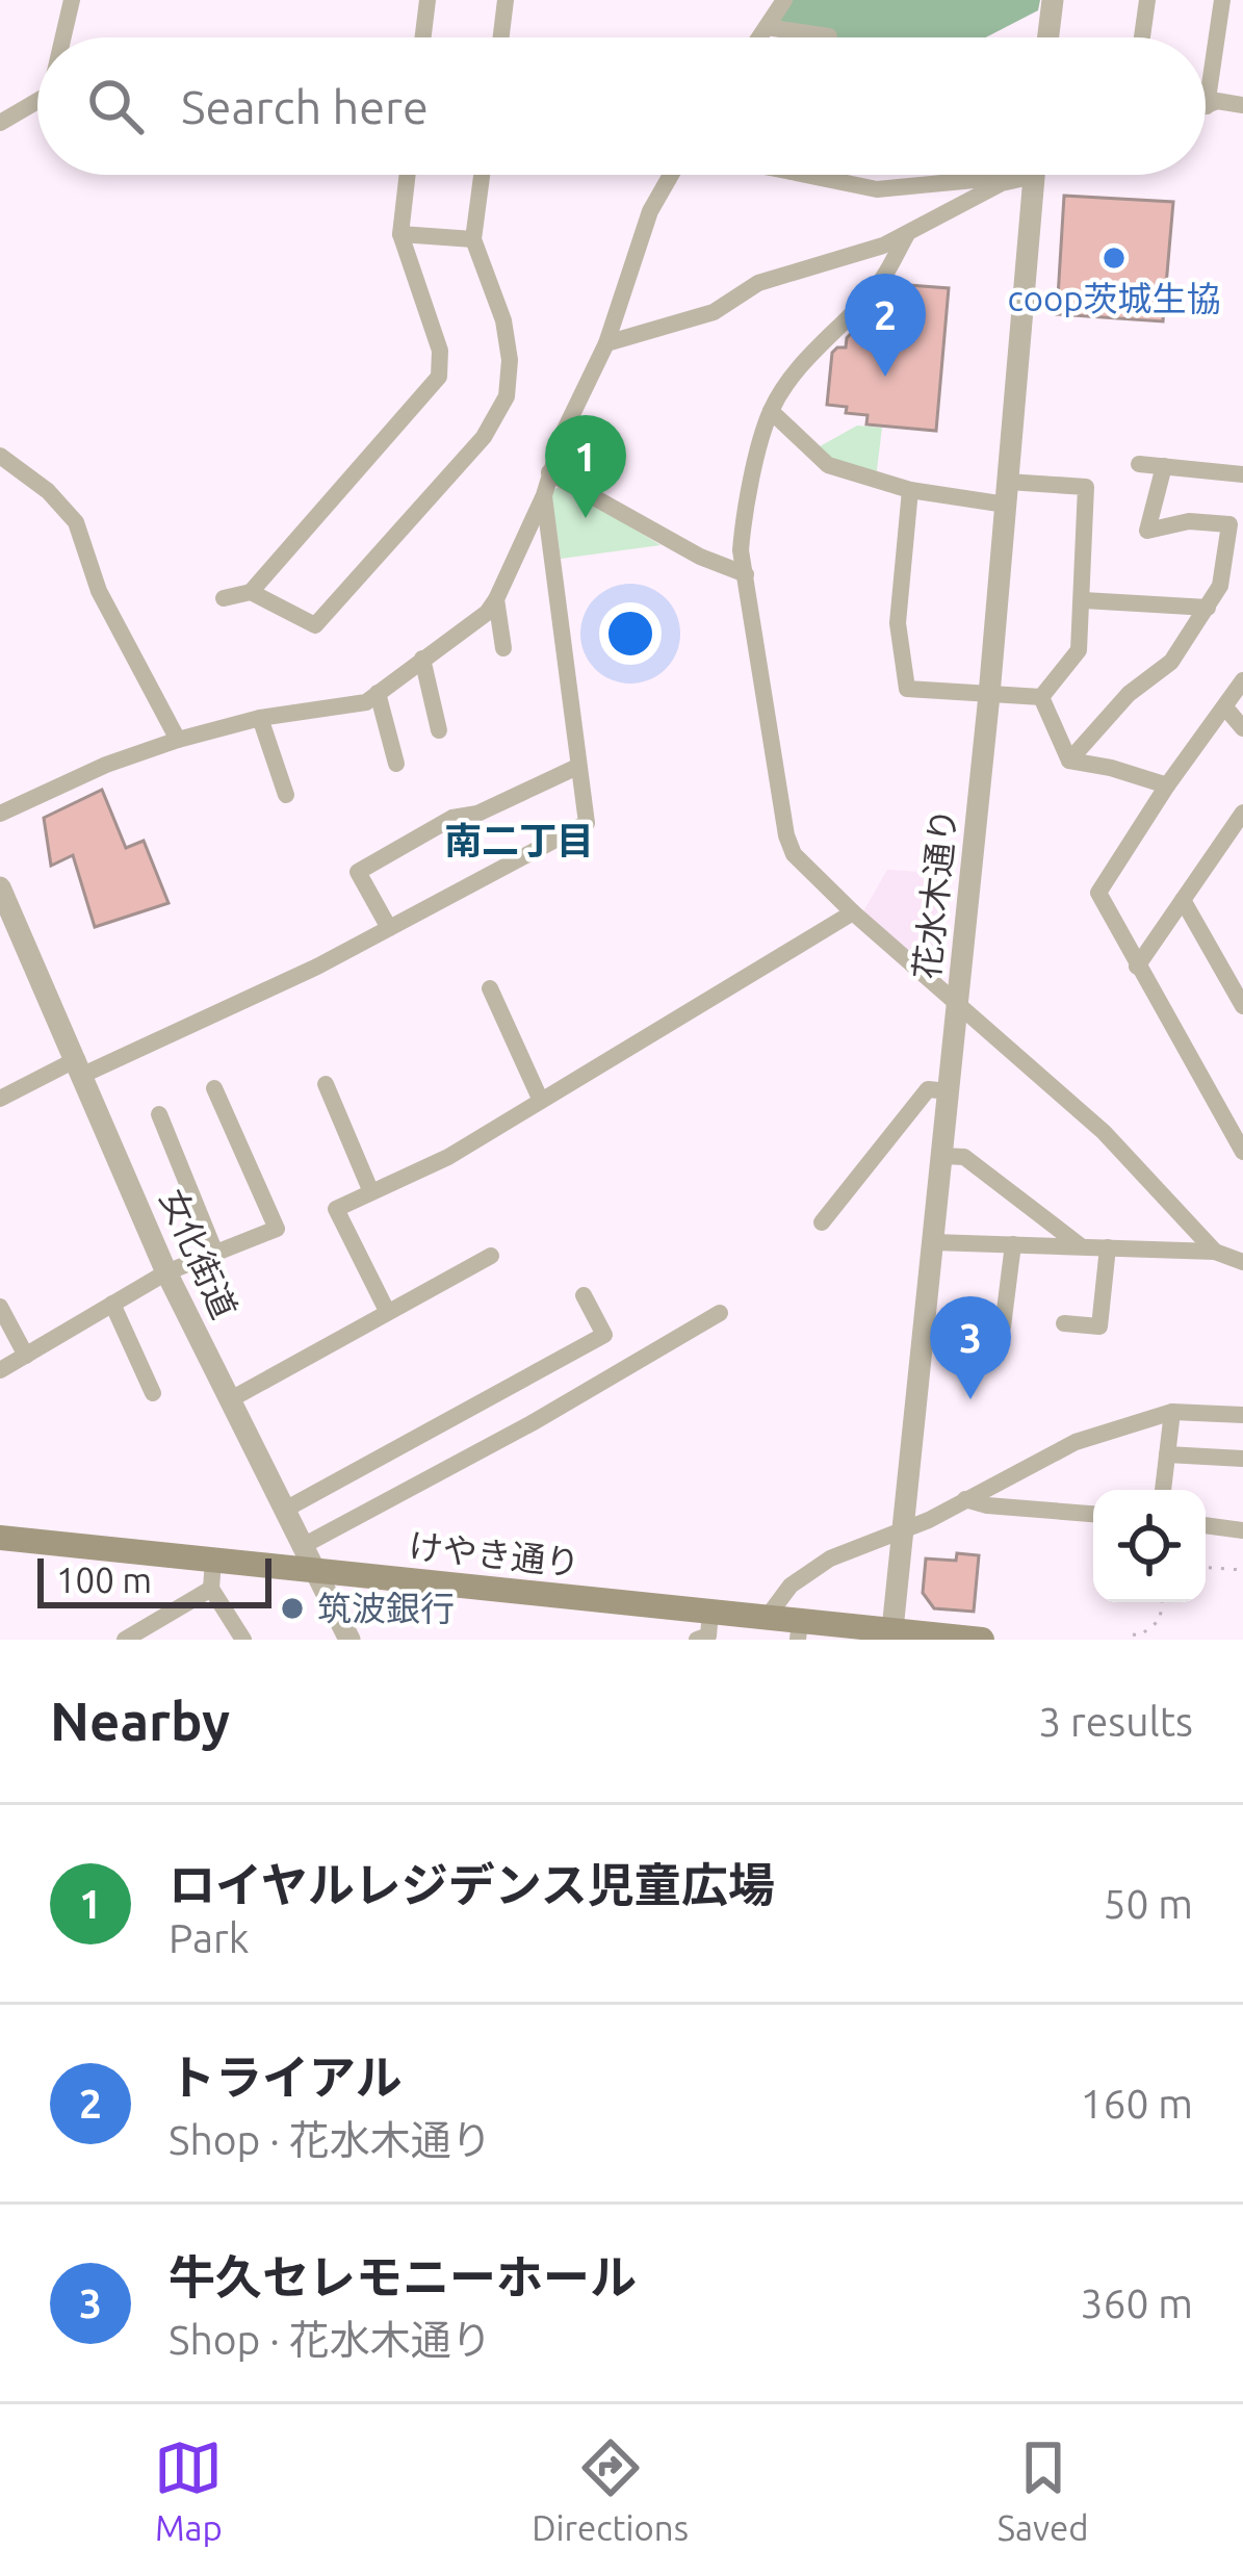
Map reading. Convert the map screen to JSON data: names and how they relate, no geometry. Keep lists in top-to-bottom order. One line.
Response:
{"streets":{"main road":["けやき通り"],"street":["花水木通り","女化街道"]},"crossings":[["花水木通り","けやき通り"],["女化街道","けやき通り"]],"districts":["南二丁目"],"places":["coop茨城生協","筑波銀行"],"scale_bar":"100 m","page":{"search":"Search here","pins":["2","1","3"],"scale":"100 m","heading":["Nearby","3 results"],"list":[{"mark":"1","name":"ロイヤルレジデンス児童広場","note":"Park","value":"50 m"},{"mark":"2","name":"トライアル","note":"Shop · 花水木通り","value":"160 m"},{"mark":"3","name":"牛久セレモニーホール","note":"Shop · 花水木通り","value":"360 m"}],"nav":["Map","Directions","Saved"]}}
